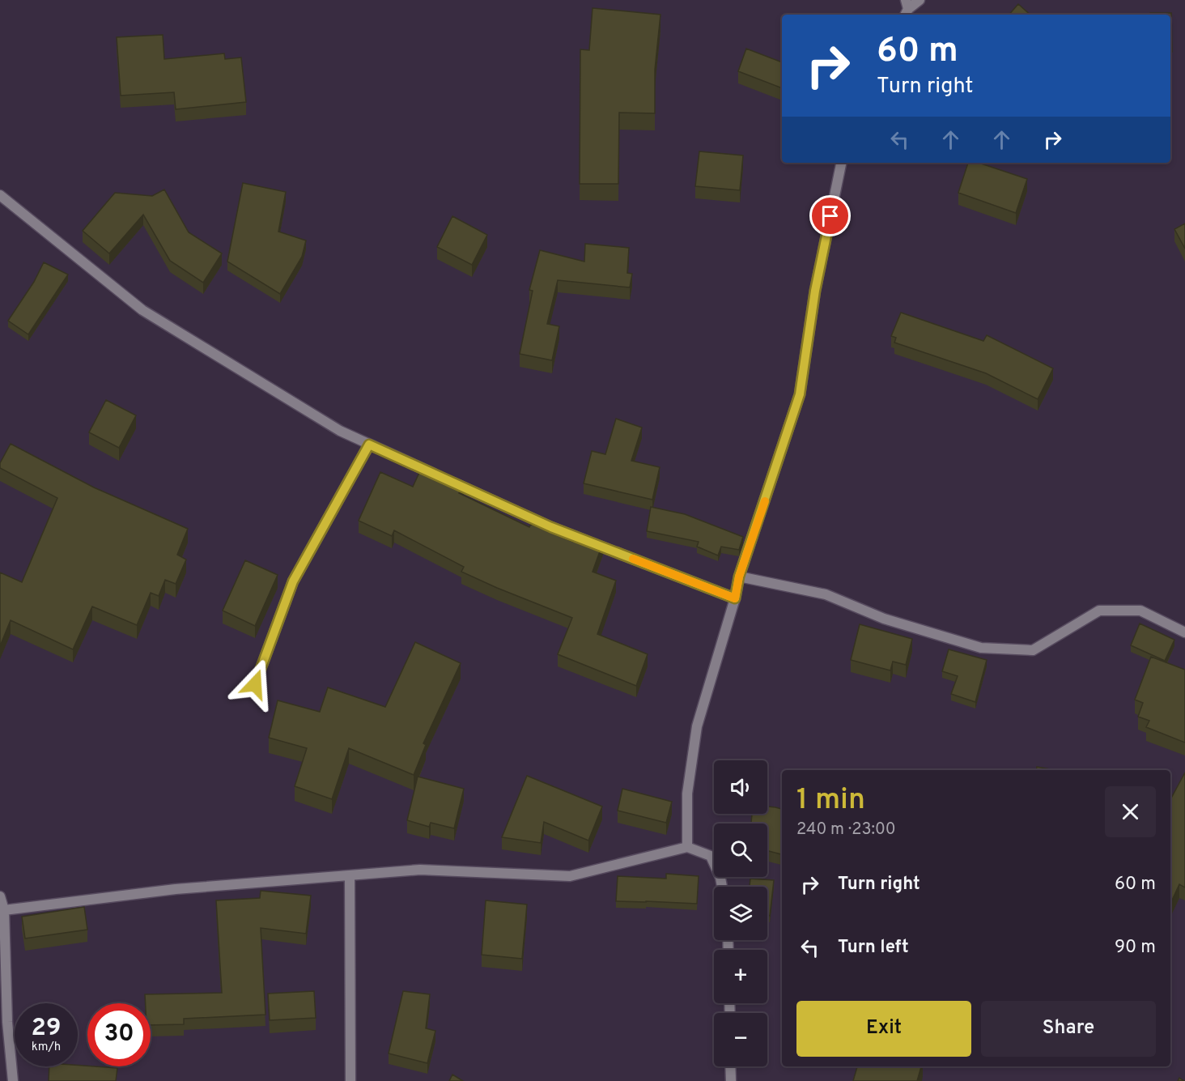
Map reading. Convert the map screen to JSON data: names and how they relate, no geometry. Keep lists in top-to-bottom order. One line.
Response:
{"page":{"turn":["60 m","Turn right"],"map_buttons":["+","−"],"heading":["1 min","240 m · 23:00"],"list":[{"name":"Turn right","value":"60 m"},{"name":"Turn left","value":"90 m"}],"buttons":["Exit","Share"],"speed":"29 km/h","limit":"30"}}
